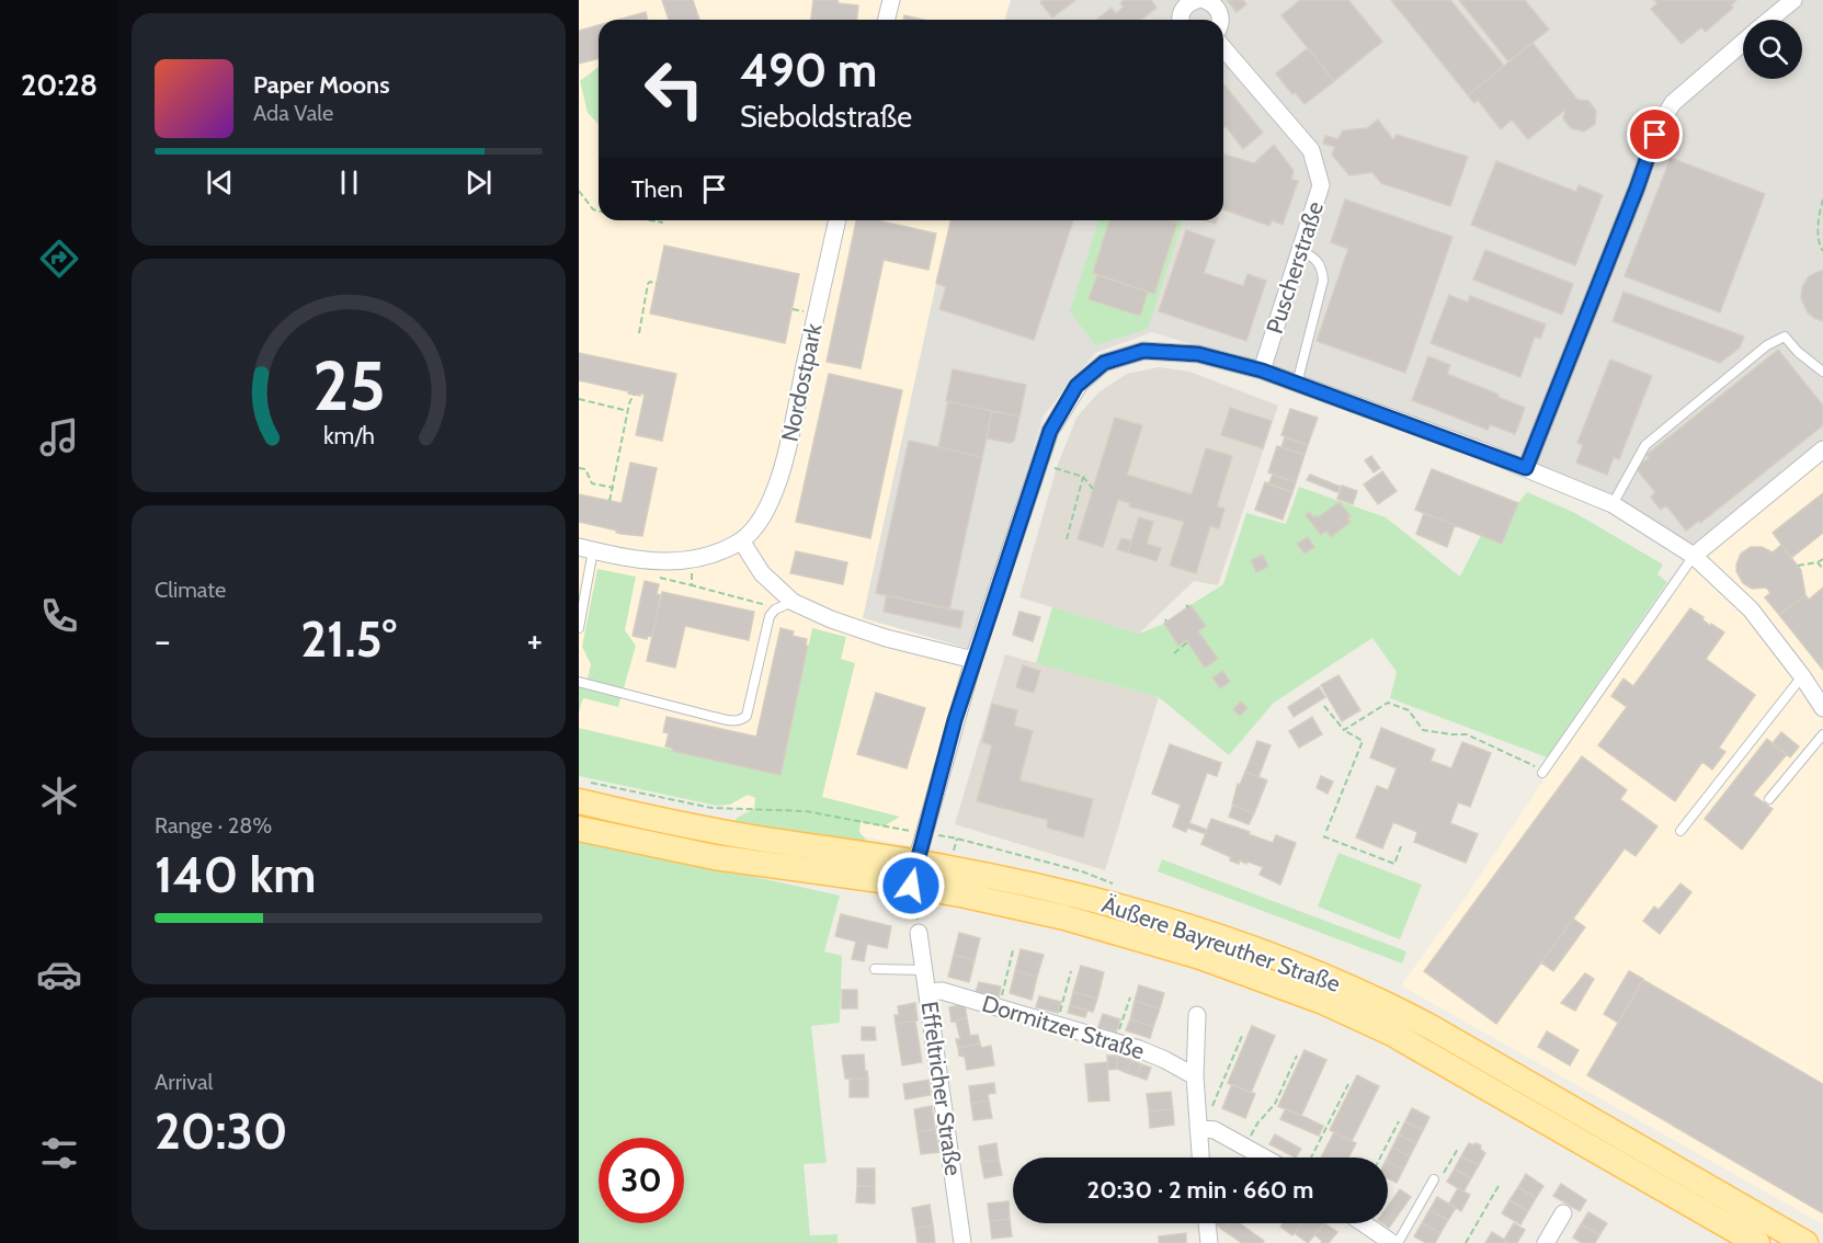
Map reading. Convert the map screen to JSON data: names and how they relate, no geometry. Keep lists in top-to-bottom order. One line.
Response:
{"streets":{"main road":["Äußere Bayreuther Straße"],"street":["Puscherstraße","Nordostpark","Dormitzer Straße","Effeltricher Straße"]},"crossings":[["Dormitzer Straße","Effeltricher Straße"]],"page":{"tabs":"20:28","turn":["490 m","Sieboldstraße"],"song":["Paper Moons","Ada Vale"],"then":"Then","tile":["Climate",["Range · 28%","140 km"],["Arrival","20:30"]],"heat":["−","21.5°","+"],"limit":"30","trip":"20:30 · 2 min · 660 m","gauge":["25","km/h"]}}
